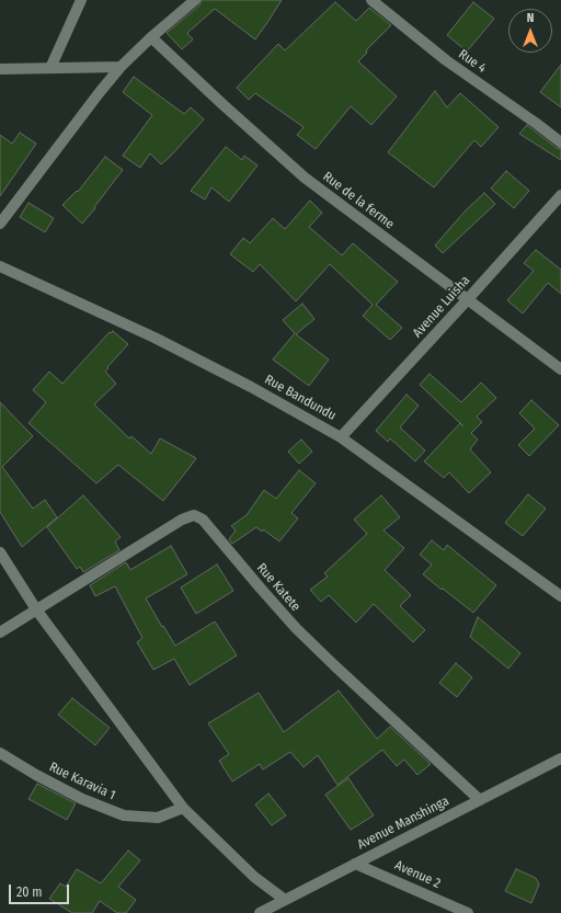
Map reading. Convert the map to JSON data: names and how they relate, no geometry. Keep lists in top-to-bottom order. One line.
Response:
{"streets":{"street":["Rue 4","Rue de la ferme","Avenue Luisha","Rue Bandundu","Rue Katete","Rue Karavia 1","Avenue Manshinga","Avenue 2"]},"crossings":[["Rue de la ferme","Avenue Luisha"],["Avenue Luisha","Rue Bandundu"],["Rue Katete","Avenue Manshinga"],["Avenue Manshinga","Avenue 2"]],"scale_bar":"20 m","north":"top"}
